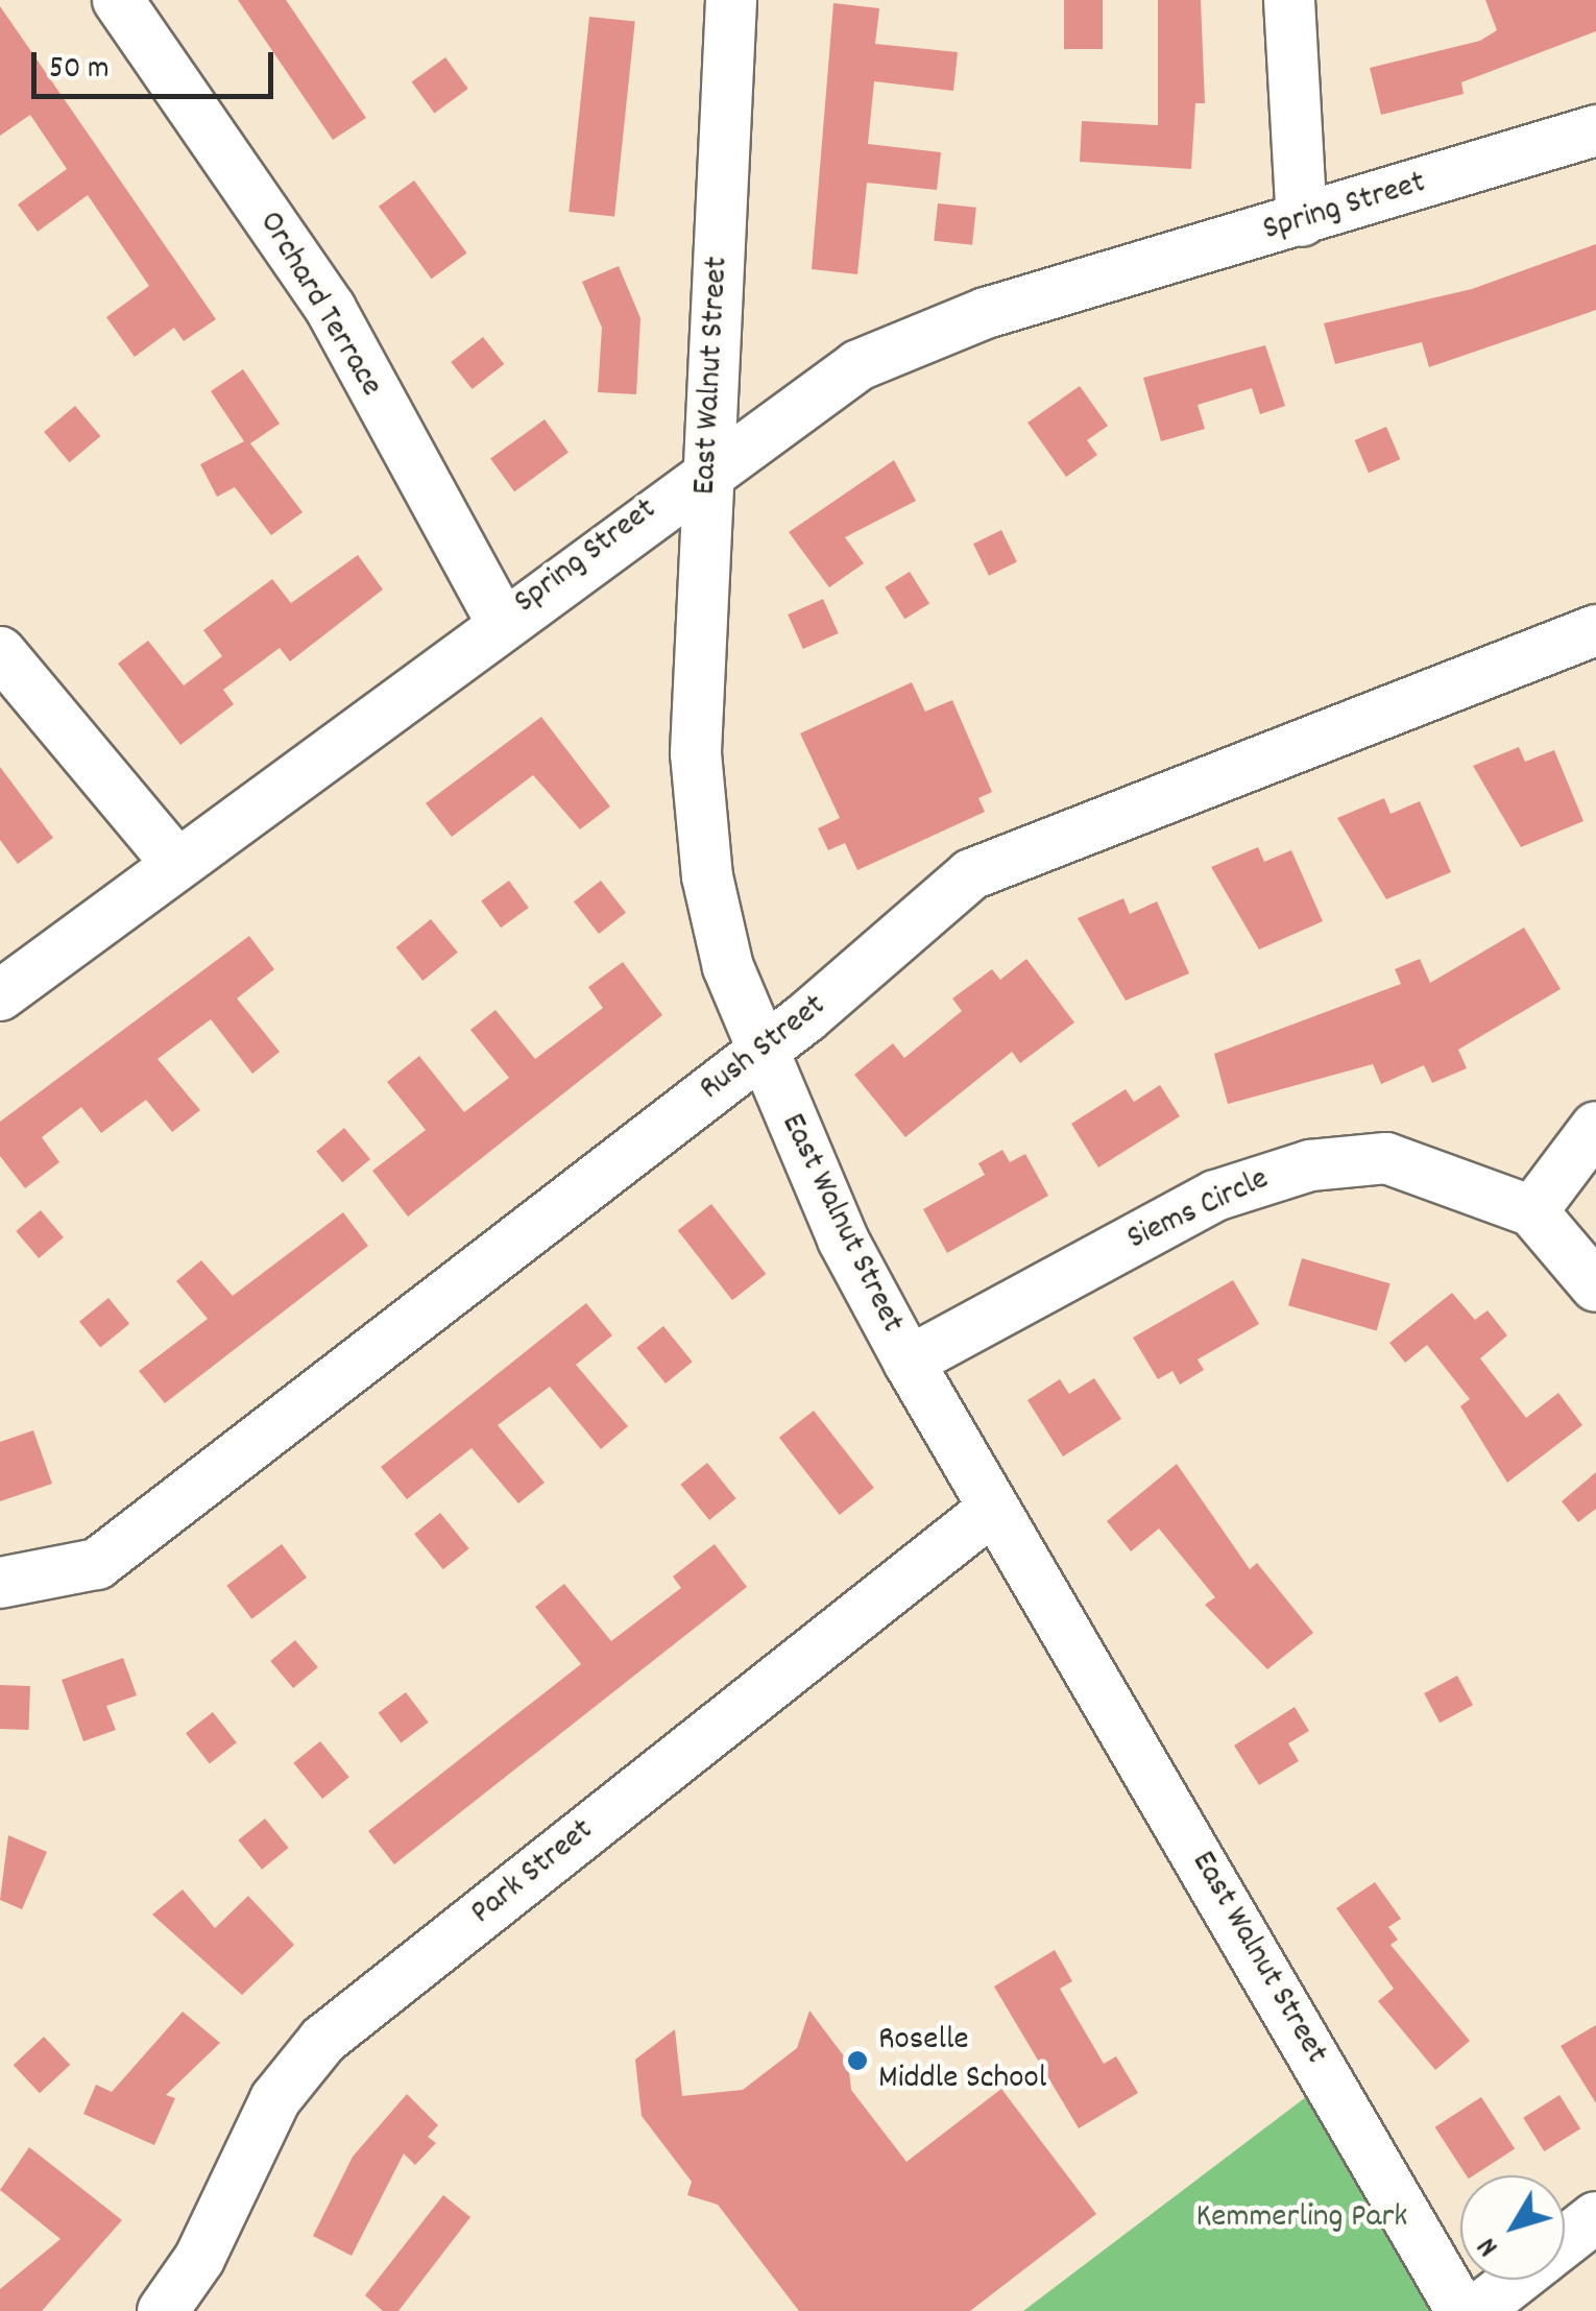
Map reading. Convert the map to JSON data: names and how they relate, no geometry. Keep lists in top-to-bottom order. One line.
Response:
{"streets":{"street":["Spring Street","Orchard Terrace","East Walnut Street","Rush Street","Siems Circle","Park Street"]},"crossings":[["Spring Street","Orchard Terrace"],["Spring Street","East Walnut Street"],["East Walnut Street","Rush Street"],["East Walnut Street","Siems Circle"],["East Walnut Street","Park Street"]],"parks":["Kemmerling Park"],"places":["Roselle Middle School"],"scale_bar":"50 m","north":"bottom left"}
